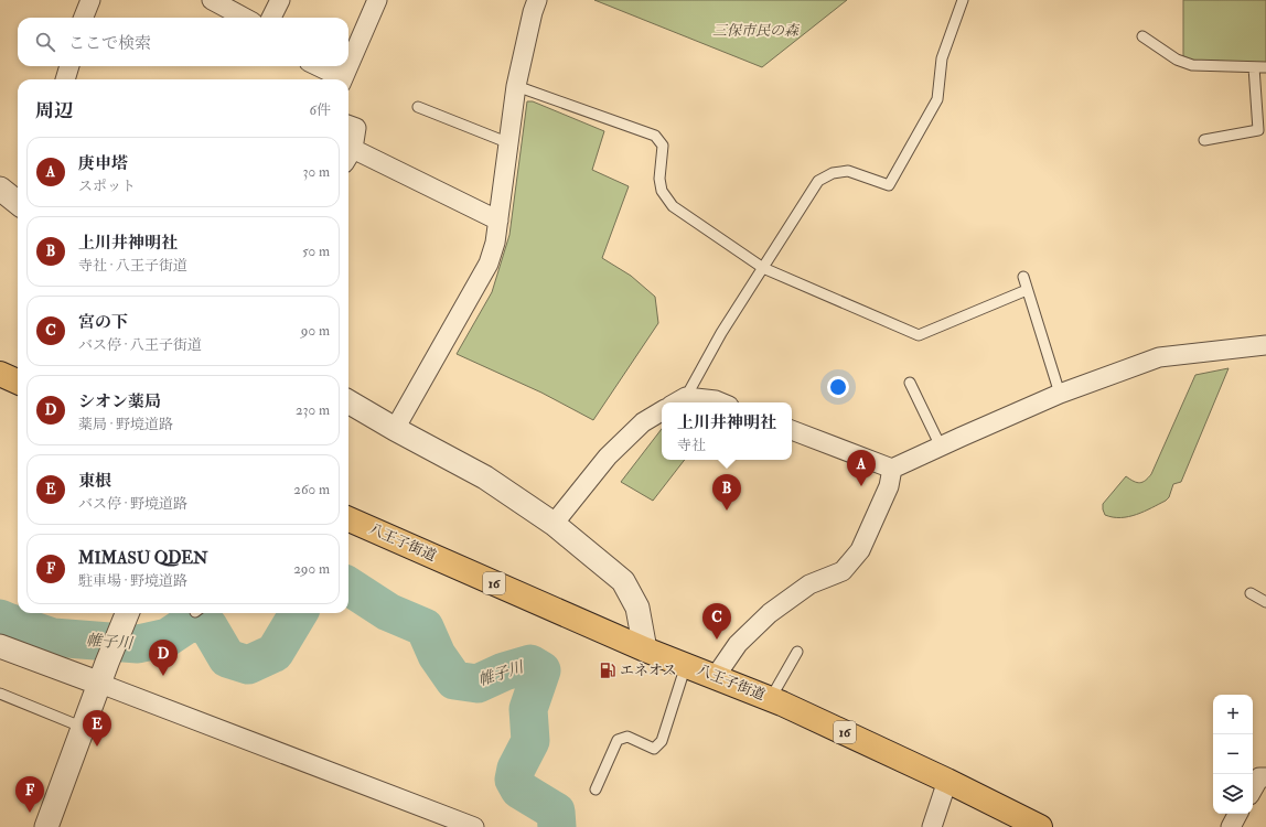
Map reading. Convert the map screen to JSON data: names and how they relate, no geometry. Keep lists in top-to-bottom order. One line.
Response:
{"streets":{"highway":["八王子街道","16"]},"water":["帷子川"],"parks":["三保市民の森"],"places":{"fuel station":["エネオス"]},"page":{"search":"ここで検索","heading":["周辺","6件"],"list":[{"mark":"A","name":"庚申塔","note":"スポット","value":"30 m"},{"mark":"B","name":"上川井神明社","note":"寺社 · 八王子街道","value":"50 m"},{"mark":"C","name":"宮の下","note":"バス停 · 八王子街道","value":"90 m"},{"mark":"D","name":"シオン薬局","note":"薬局 · 野境道路","value":"230 m"},{"mark":"E","name":"東根","note":"バス停 · 野境道路","value":"260 m"},{"mark":"F","name":"MIMASU QDEN","note":"駐車場 · 野境道路","value":"290 m"}],"popup":["上川井神明社","寺社"],"pins":["A","B","C","D","E","F"],"map_buttons":["+","−"]}}
